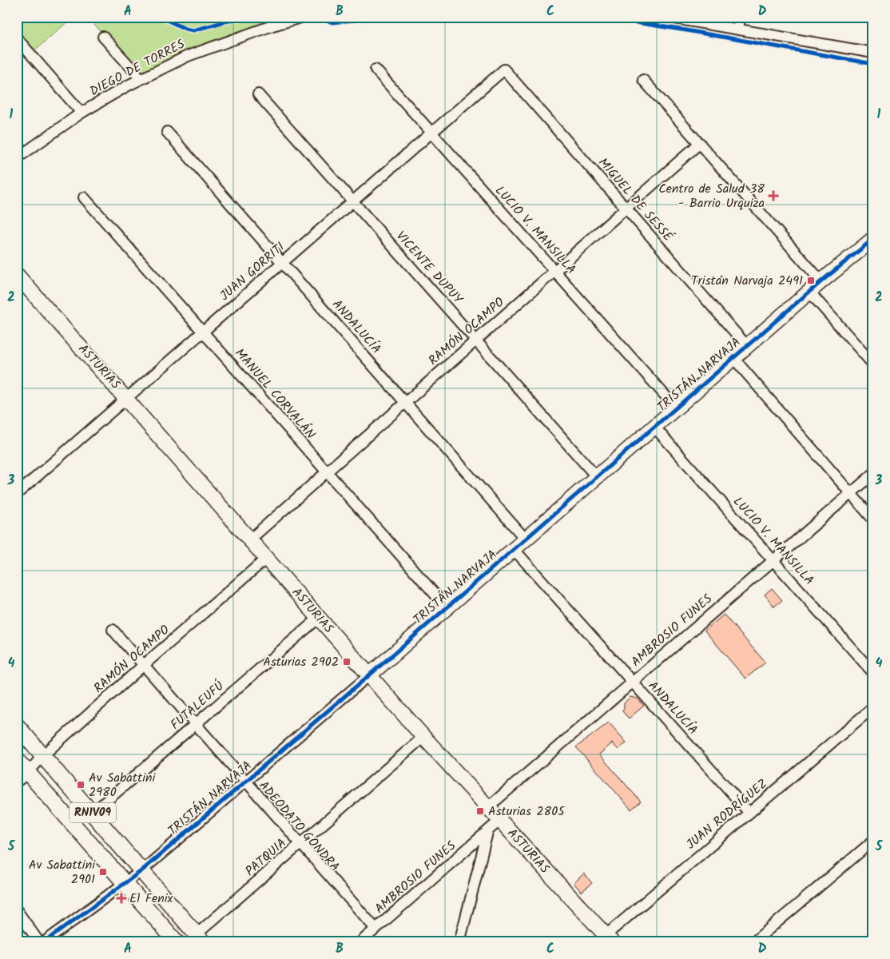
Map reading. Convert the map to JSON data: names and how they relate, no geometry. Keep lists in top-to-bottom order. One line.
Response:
{"streets":{"main road":["RN1V09"],"street":["DIEGO DE TORRES","MIGUEL DE SESSÉ","LUCIO V. MANSILLA","VICENTE DUPUY","JUAN GORRITI","ANDALUCÍA","RAMÓN OCAMPO","ASTURIAS","TRISTÁN NARVAJA","MANUEL CORVALÁN","AMBROSIO FUNES","FUTALEUFÚ","JUAN RODRÍGUEZ","ADEODATO GONDRA","PATQUIA"]},"crossings":[["MIGUEL DE SESSÉ","JUAN GORRITI"],["MIGUEL DE SESSÉ","RAMÓN OCAMPO"],["MIGUEL DE SESSÉ","TRISTÁN NARVAJA"],["LUCIO V. MANSILLA","JUAN GORRITI"],["LUCIO V. MANSILLA","RAMÓN OCAMPO"],["LUCIO V. MANSILLA","TRISTÁN NARVAJA"],["LUCIO V. MANSILLA","AMBROSIO FUNES"],["VICENTE DUPUY","JUAN GORRITI"],["VICENTE DUPUY","RAMÓN OCAMPO"],["VICENTE DUPUY","TRISTÁN NARVAJA"],["JUAN GORRITI","ANDALUCÍA"],["JUAN GORRITI","ASTURIAS"],["JUAN GORRITI","MANUEL CORVALÁN"],["ANDALUCÍA","RAMÓN OCAMPO"],["ANDALUCÍA","TRISTÁN NARVAJA"],["ANDALUCÍA","AMBROSIO FUNES"],["ANDALUCÍA","JUAN RODRÍGUEZ"],["RAMÓN OCAMPO","ASTURIAS"],["RAMÓN OCAMPO","MANUEL CORVALÁN"],["RAMÓN OCAMPO","RN1V09"],["RAMÓN OCAMPO","ADEODATO GONDRA"],["ASTURIAS","TRISTÁN NARVAJA"],["ASTURIAS","AMBROSIO FUNES"],["ASTURIAS","FUTALEUFÚ"],["ASTURIAS","JUAN RODRÍGUEZ"],["ASTURIAS","PATQUIA"],["TRISTÁN NARVAJA","MANUEL CORVALÁN"],["TRISTÁN NARVAJA","RN1V09"],["TRISTÁN NARVAJA","ADEODATO GONDRA"],["AMBROSIO FUNES","ADEODATO GONDRA"],["FUTALEUFÚ","RN1V09"],["FUTALEUFÚ","ADEODATO GONDRA"],["RN1V09","PATQUIA"],["ADEODATO GONDRA","PATQUIA"]],"places":{"health":["Centro de Salud 38 - Barrio Urquiza","El Fenix"],"transit":["Tristán Narvaja 2491","Asturias 2902","Av Sabattini 2980","Asturias 2805","Av Sabattini 2901"]},"grid":{"columns":["A","B","C","D"],"rows":["1","2","3","4","5"]}}
